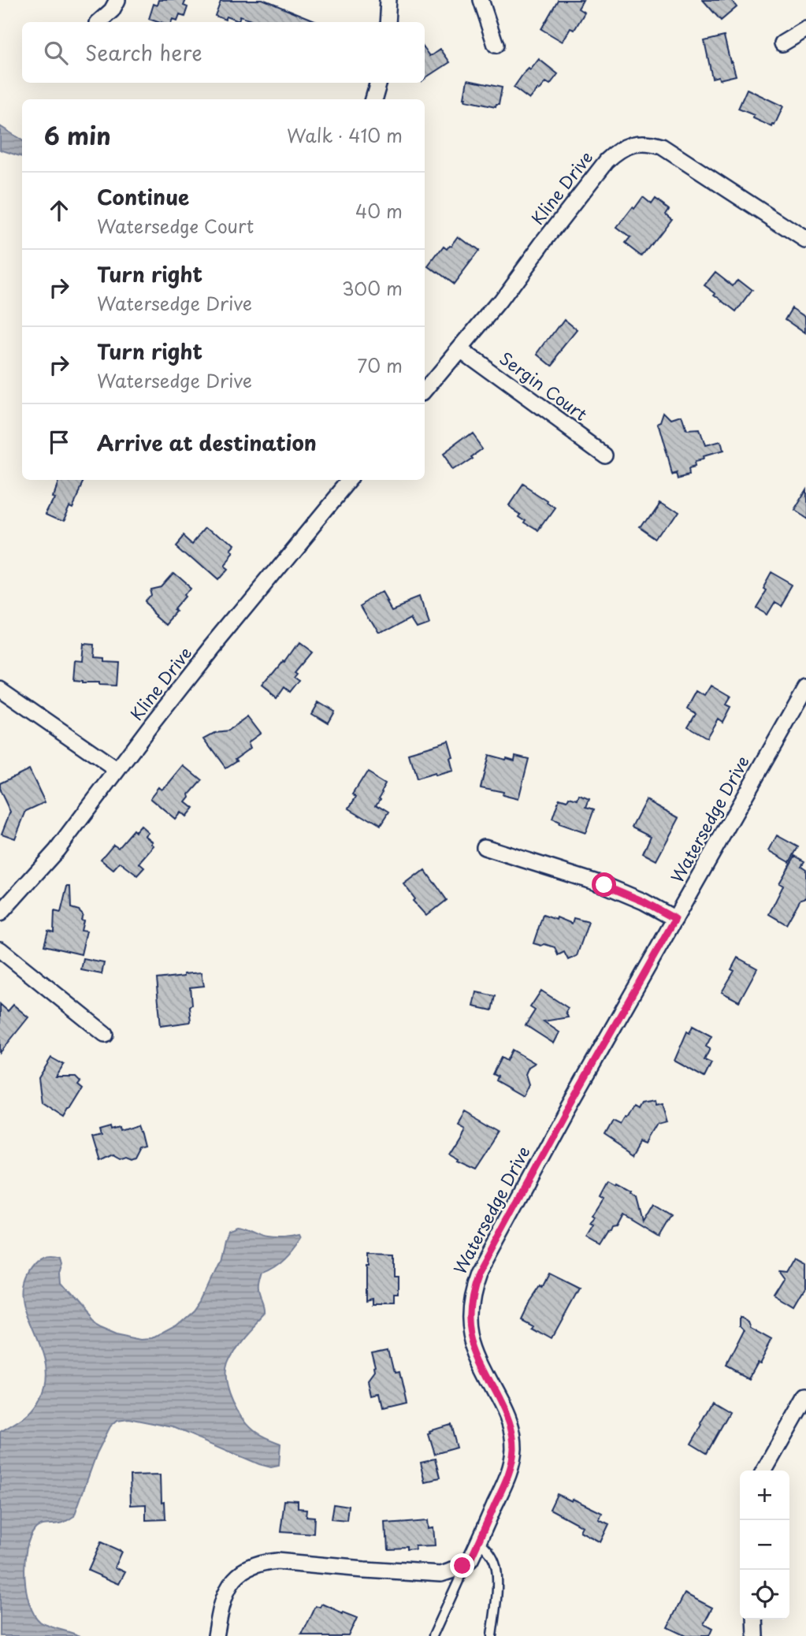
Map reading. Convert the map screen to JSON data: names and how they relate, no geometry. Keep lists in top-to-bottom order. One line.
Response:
{"streets":{"street":["Kline Drive","Sergin Court","Watersedge Drive"]},"crossings":[["Kline Drive","Sergin Court"]],"page":{"search":"Search here","heading":["6 min","Walk · 410 m"],"list":[["Continue","Watersedge Court","40 m"],["Turn right","Watersedge Drive","300 m"],["Turn right","Watersedge Drive","70 m"],"Arrive at destination"],"map_buttons":["+","−"]}}
